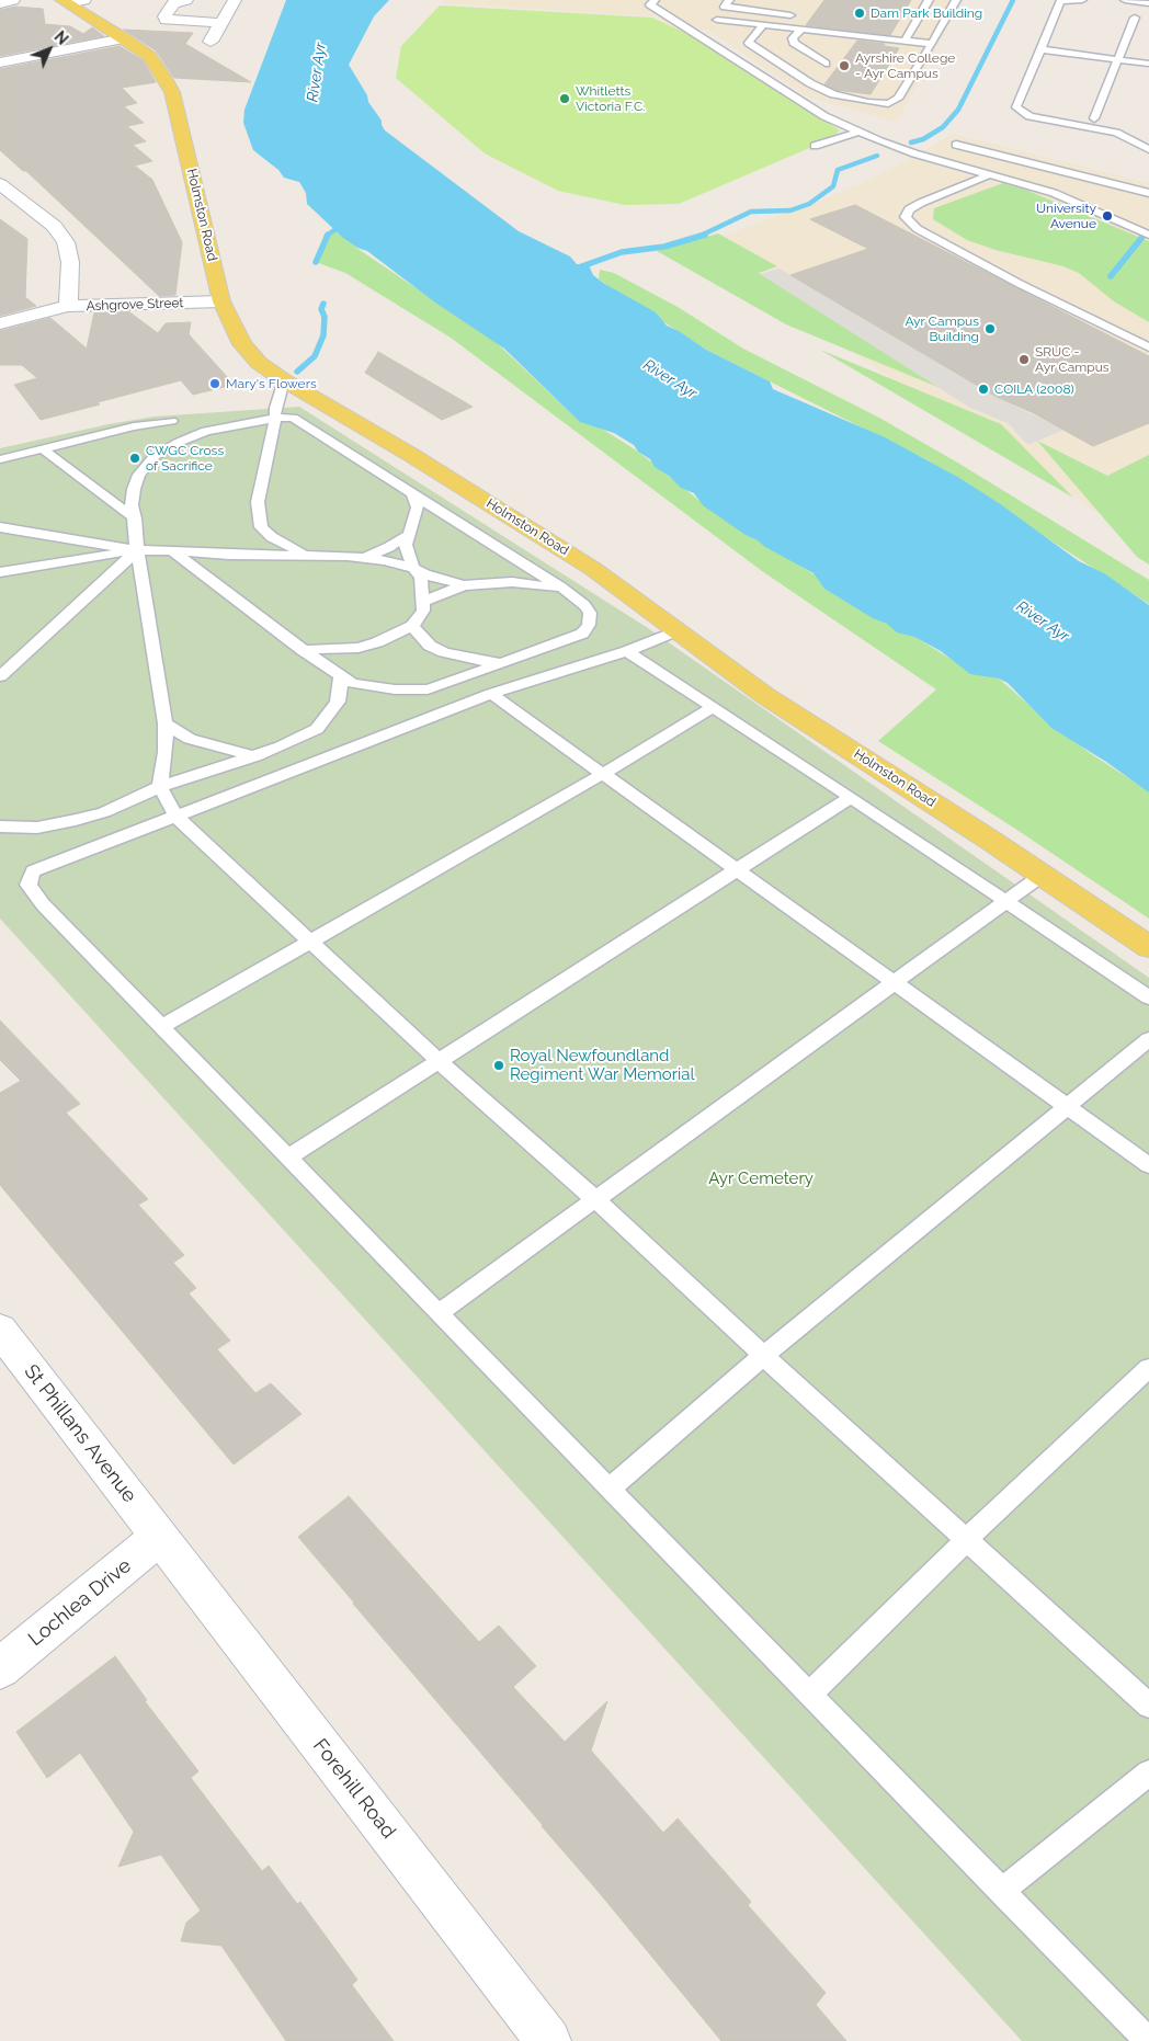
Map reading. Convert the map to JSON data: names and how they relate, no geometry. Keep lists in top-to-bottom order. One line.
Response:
{"streets":{"main road":["Holmston Road"],"street":["Ashgrove Street","St Phillans Avenue","Lochlea Drive","Forehill Road"]},"crossings":[["Holmston Road","Ashgrove Street"],["St Phillans Avenue","Lochlea Drive"],["St Phillans Avenue","Forehill Road"],["Lochlea Drive","Forehill Road"]],"water":["River Ayr"],"parks":["Ayr Cemetery"],"places":["Dam Park Building","Ayrshire College - Ayr Campus","Whitletts Victoria F.C.","University Avenue","Ayr Campus Building","SRUC - Ayr Campus","Mary's Flowers","COILA (2008)","CWGC Cross of Sacrifice","Royal Newfoundland Regiment War Memorial"],"north":"top right"}
